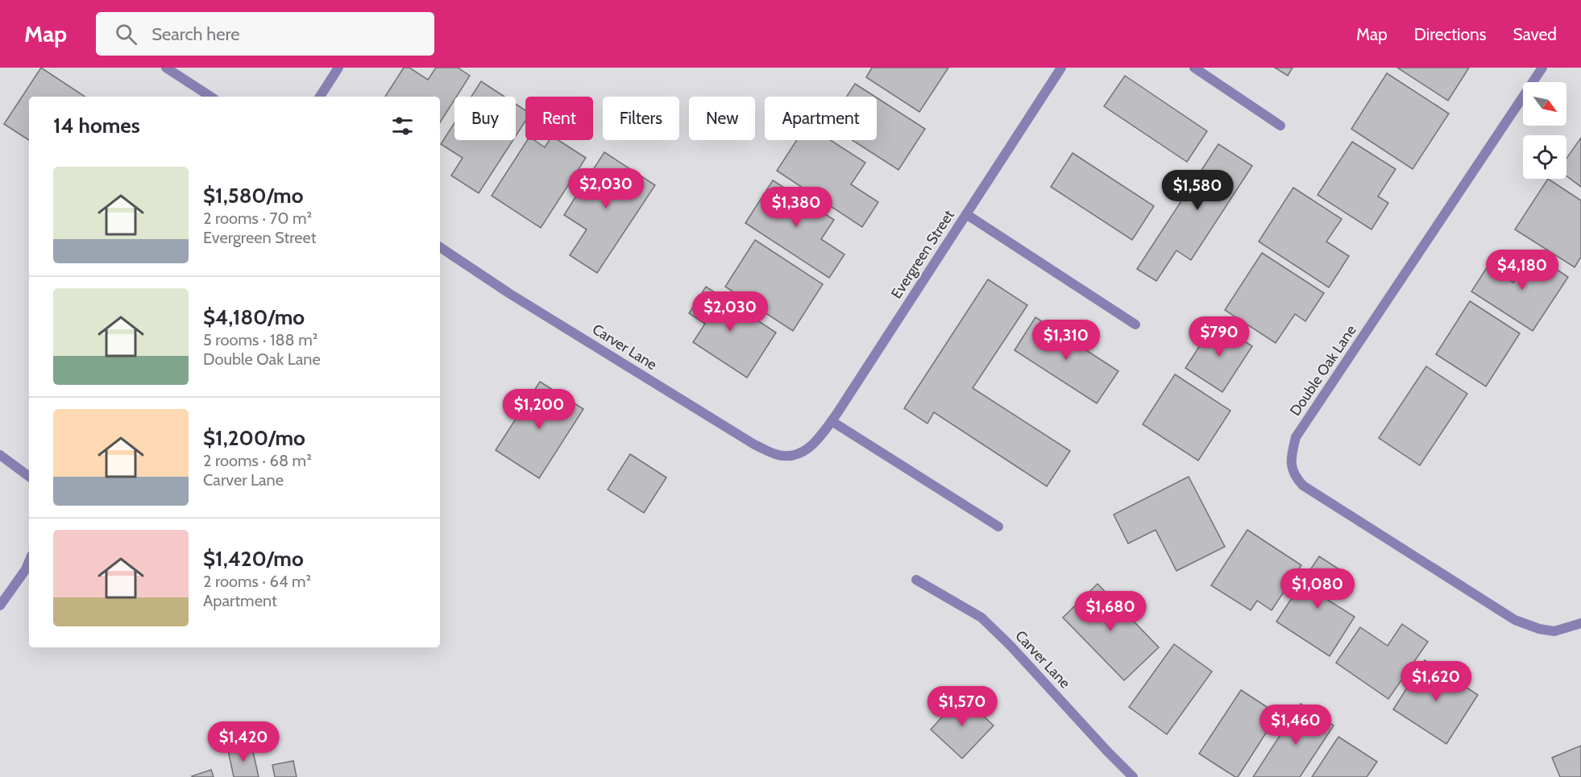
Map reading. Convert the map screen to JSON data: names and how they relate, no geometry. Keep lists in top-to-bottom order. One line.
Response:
{"streets":{"street":["Evergreen Street","Carver Lane","Double Oak Lane"]},"crossings":[["Evergreen Street","Carver Lane"]],"north":"bottom right","page":{"header":"Map","search":"Search here","nav":["Map","Directions","Saved"],"chip":["Buy","Rent","Filters","New","Apartment"],"heading":"14 homes","list":[{"name":"$1,580/mo","note":"2 rooms · 70 m² · Evergreen Street"},{"name":"$4,180/mo","note":"5 rooms · 188 m² · Double Oak Lane"},{"name":"$1,200/mo","note":"2 rooms · 68 m² · Carver Lane"},{"name":"$1,420/mo","note":"2 rooms · 64 m² · Apartment"}],"price":["$2,030","$1,580","$1,380","$4,180","$2,030","$790","$1,310","$1,200","$1,080","$1,680","$1,620","$1,570","$1,460","$1,420"]}}
